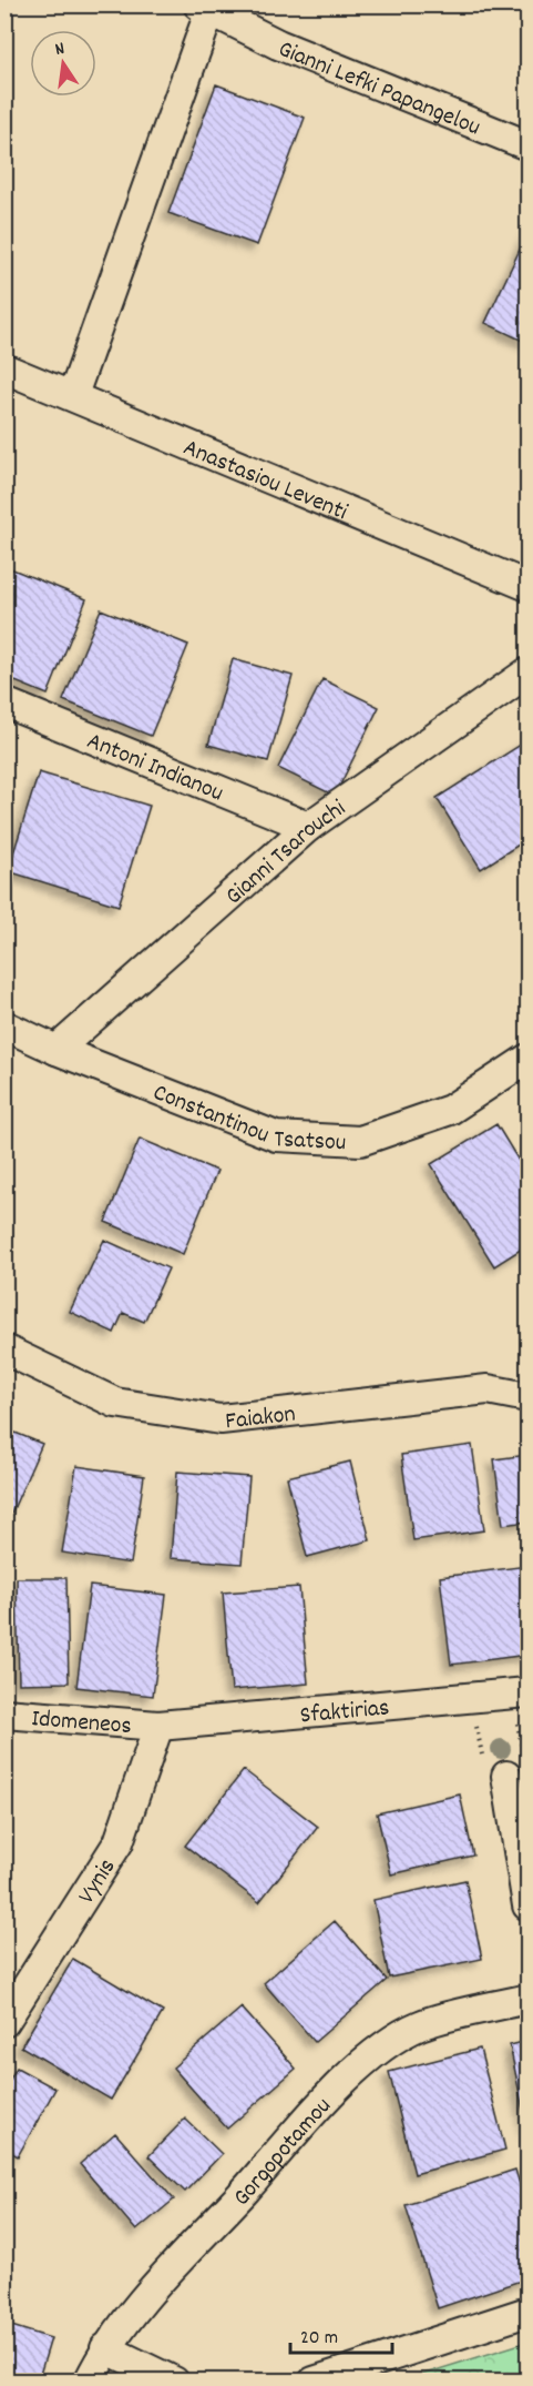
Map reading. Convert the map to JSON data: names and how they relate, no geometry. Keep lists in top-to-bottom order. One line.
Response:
{"streets":{"street":["Gianni Lefki Papangelou","Anastasiou Leventi","Antoni Indianou","Gianni Tsarouchi","Constantinou Tsatsou","Faiakon","Sfaktirias","Idomeneos","Vynis","Gorgopotamou"]},"crossings":[["Antoni Indianou","Gianni Tsarouchi"],["Gianni Tsarouchi","Constantinou Tsatsou"],["Sfaktirias","Idomeneos"],["Sfaktirias","Vynis"],["Idomeneos","Vynis"]],"scale_bar":"20 m","north":"top"}
